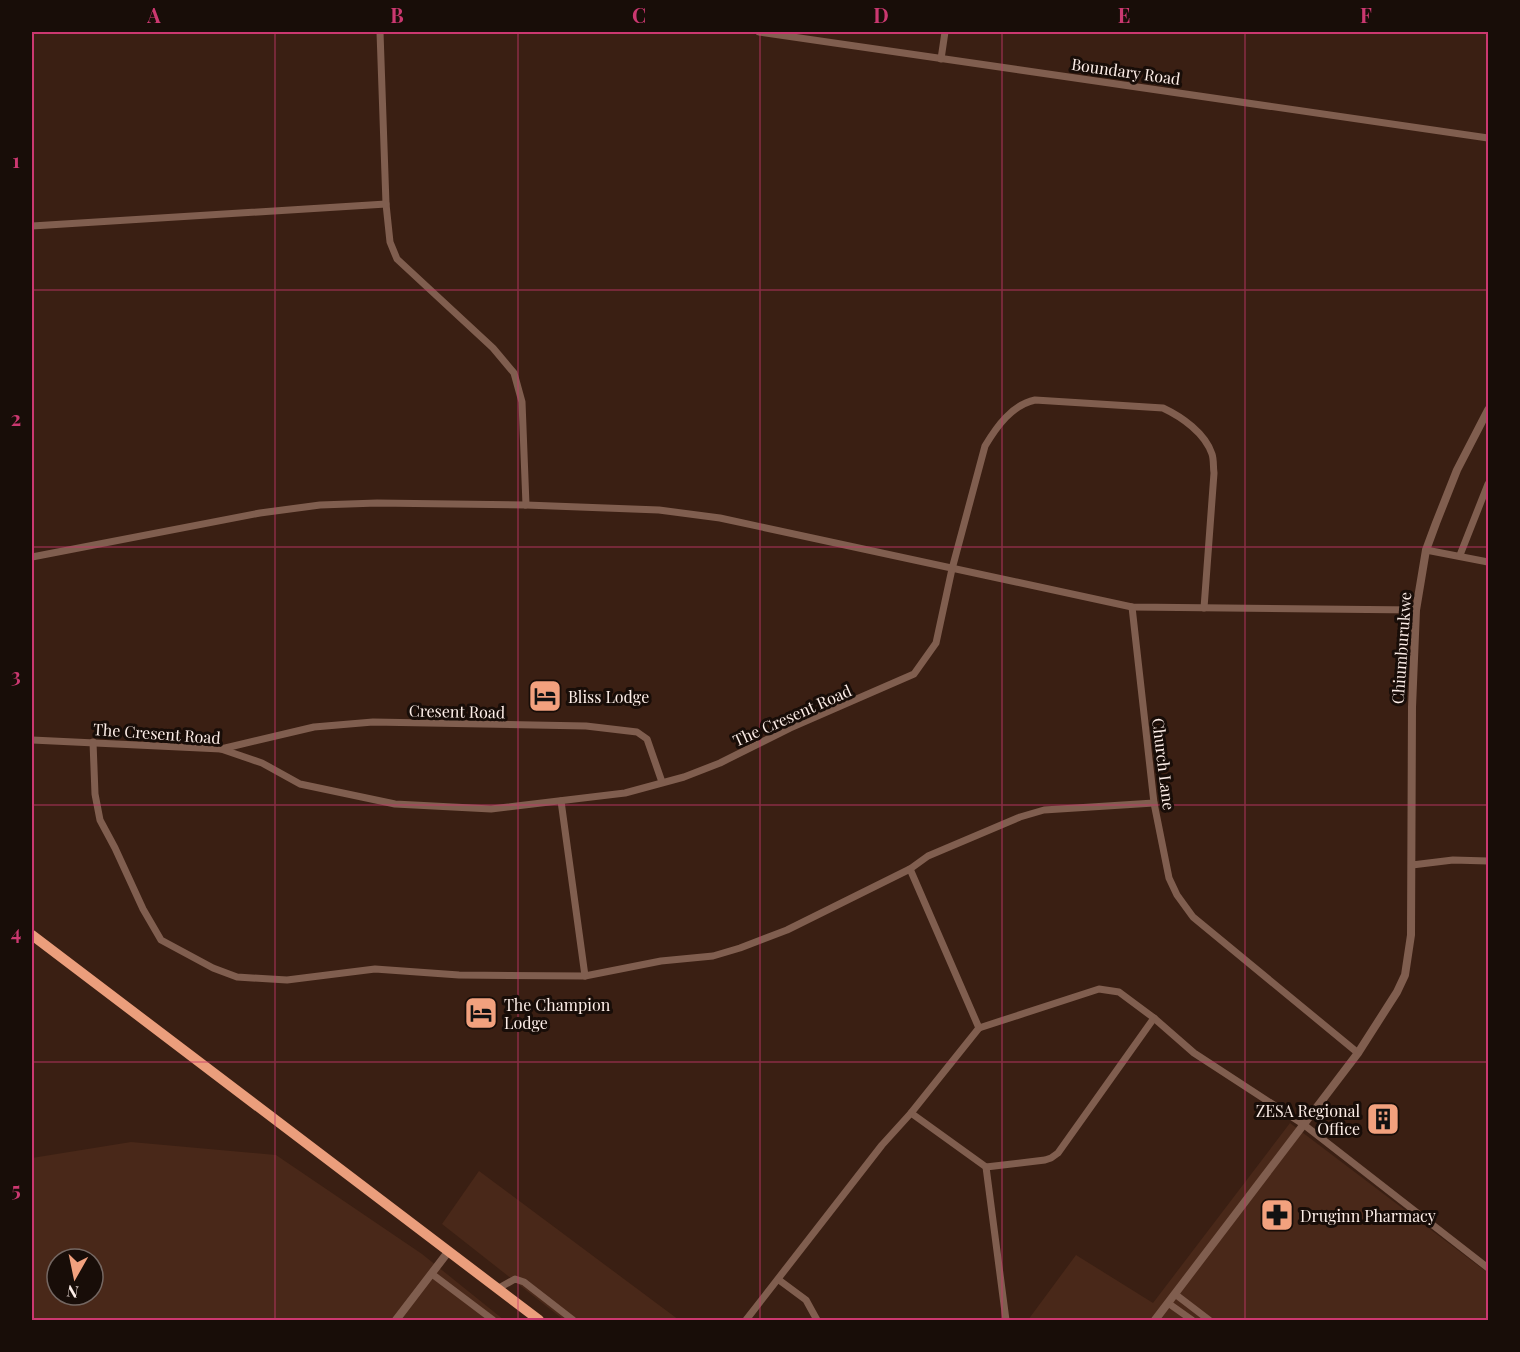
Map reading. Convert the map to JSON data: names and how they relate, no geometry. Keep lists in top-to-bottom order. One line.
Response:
{"streets":{"street":["Boundary Road","Chiumburukwe","Cresent Road","The Cresent Road","Church Lane"]},"crossings":[["Chiumburukwe","Church Lane"],["Cresent Road","The Cresent Road"]],"places":{"hotel":["Bliss Lodge","The Champion Lodge"],"building":["ZESA Regional Office"],"pharmacy":["Druginn Pharmacy"]},"north":"bottom","grid":{"columns":["A","B","C","D","E","F"],"rows":["1","2","3","4","5"]}}
